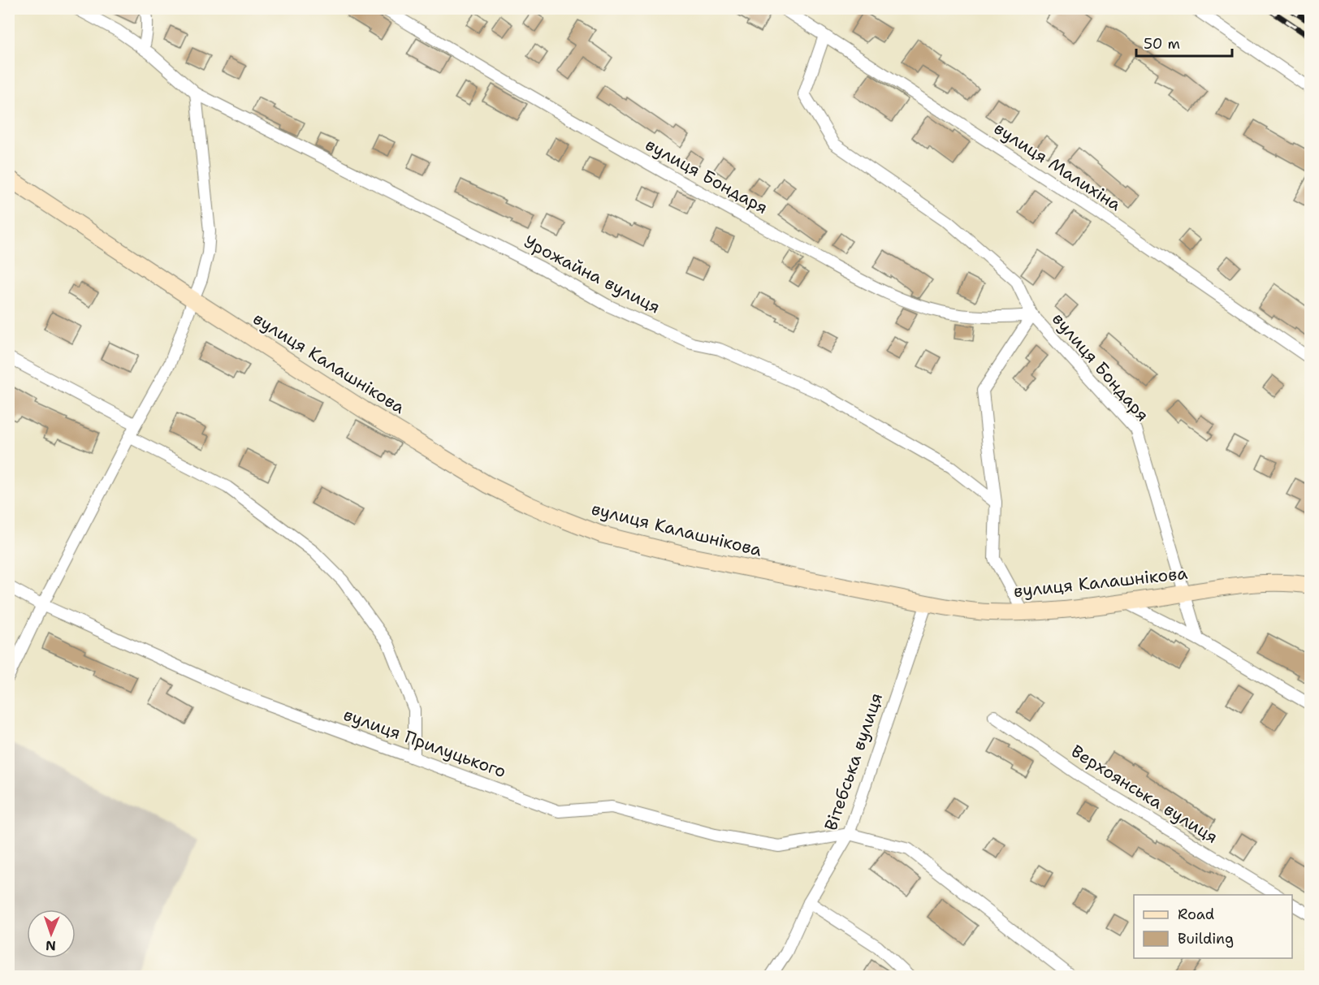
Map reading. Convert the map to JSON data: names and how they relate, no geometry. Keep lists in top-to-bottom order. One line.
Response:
{"streets":{"street":["вулиця Малихіна","вулиця Бондаря","Урожайна вулиця","вулиця Калашнікова","вулиця Прилуцького","Вітебська вулиця","Верхоянська вулиця"]},"crossings":[["вулиця Малихіна","вулиця Бондаря"],["вулиця Бондаря","Урожайна вулиця"],["вулиця Бондаря","вулиця Калашнікова"],["вулиця Калашнікова","Вітебська вулиця"],["вулиця Прилуцького","Вітебська вулиця"]],"legend":["Road","Building"],"scale_bar":"50 m","north":"bottom"}
